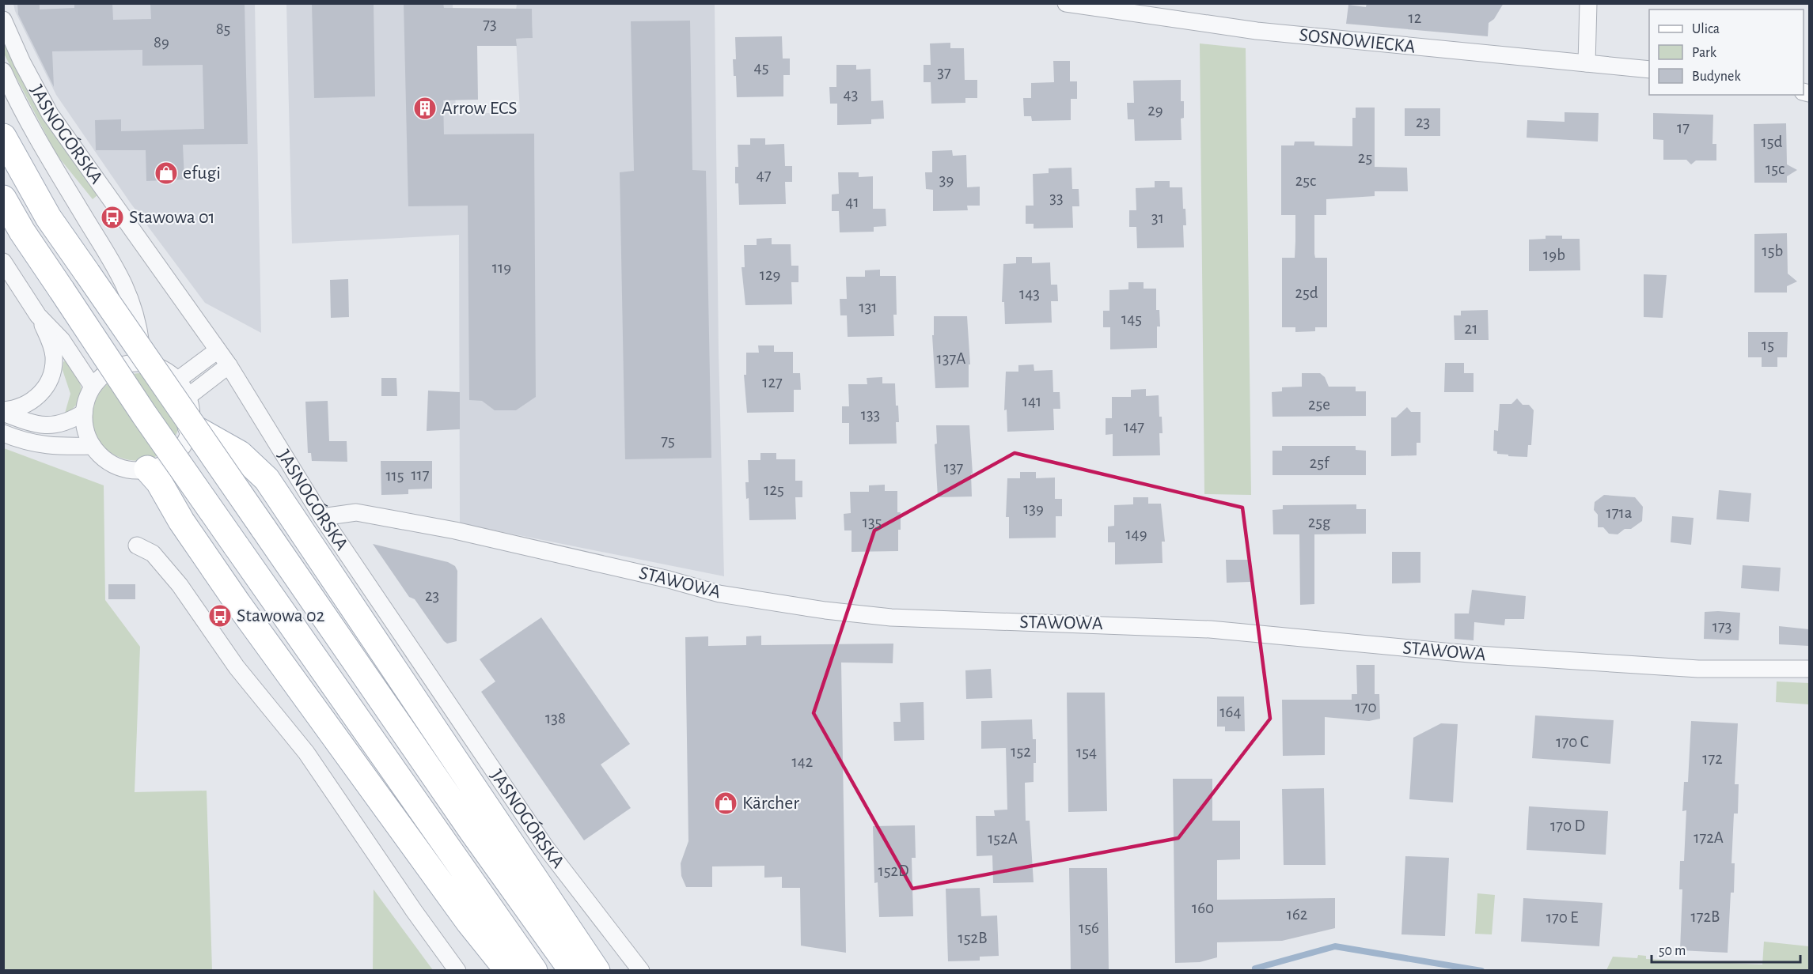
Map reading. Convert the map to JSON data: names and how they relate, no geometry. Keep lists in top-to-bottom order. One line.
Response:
{"streets":{"street":["SOSNOWIECKA","JASNOGÓRSKA","STAWOWA"]},"crossings":[["JASNOGÓRSKA","STAWOWA"]],"places":{"building":["Arrow ECS"],"shop":["efugi","Kärcher"],"bus stop":["Stawowa 01","Stawowa 02"]},"house_numbers":["12","73","85","89","45","37","43","29","23","17","15d","25","15c","47","39","25c","33","41","31","15b","19b","119","129","25d","143","131","145","21","15","137A","127","141","25e","133","147","75","25f","137","117","115","125","139","171a","135","25g","149","23","173","170","164","138","170 C","152","154","172","142","170 D","172A","152A","152D","160","162","172B","170 E","156","152B"],"legend":["Ulica","Park","Budynek"],"scale_bar":"50 m"}
